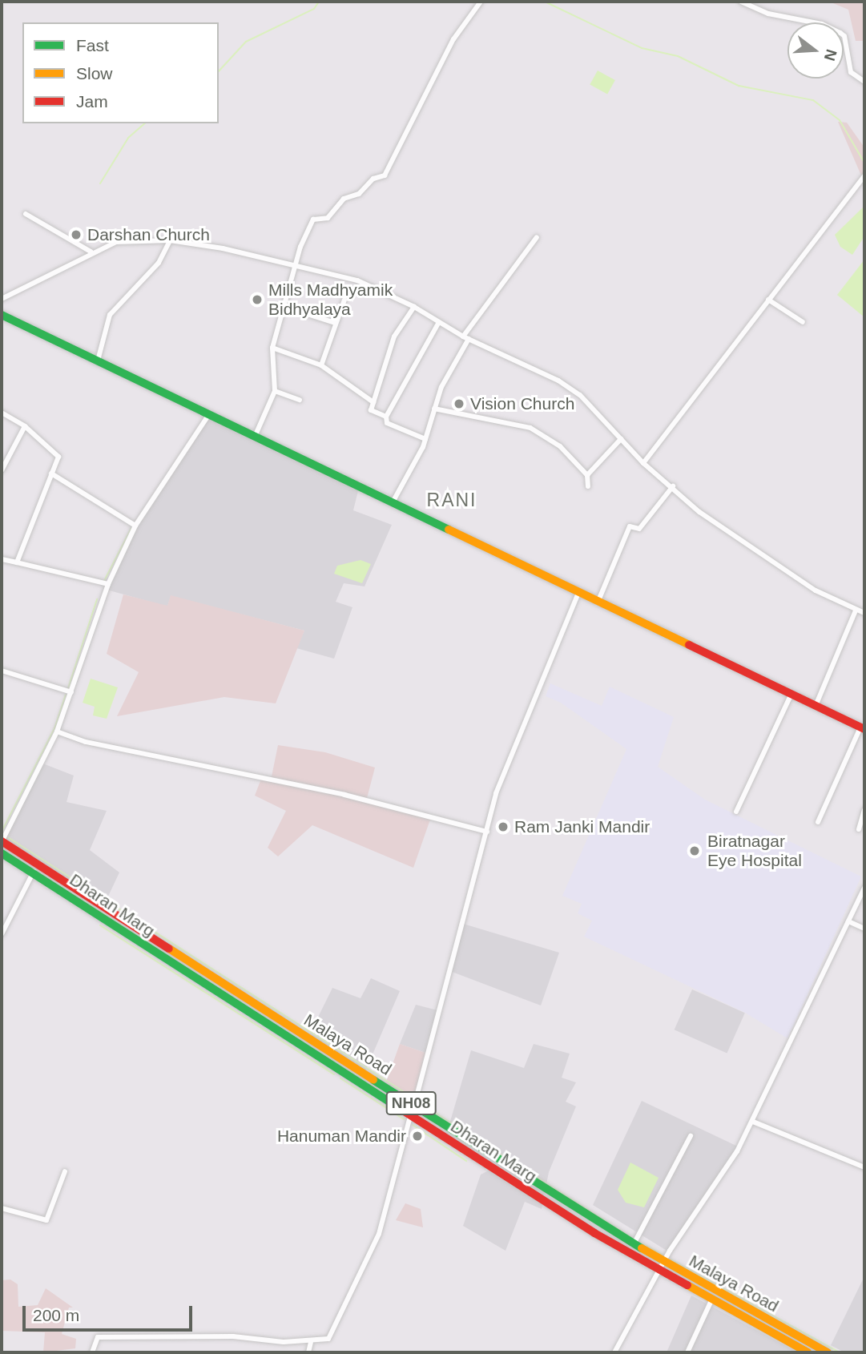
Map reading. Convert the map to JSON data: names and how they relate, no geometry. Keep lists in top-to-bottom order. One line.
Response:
{"streets":{"main road":["Dharan Marg","Malaya Road","NH08"]},"crossings":[["Dharan Marg","Malaya Road"]],"districts":["RANI"],"places":["Darshan Church","Mills Madhyamik Bidhyalaya","Vision Church","Ram Janki Mandir","Biratnagar Eye Hospital","Hanuman Mandir"],"legend":["Fast","Slow","Jam"],"scale_bar":"200 m","north":"right"}
